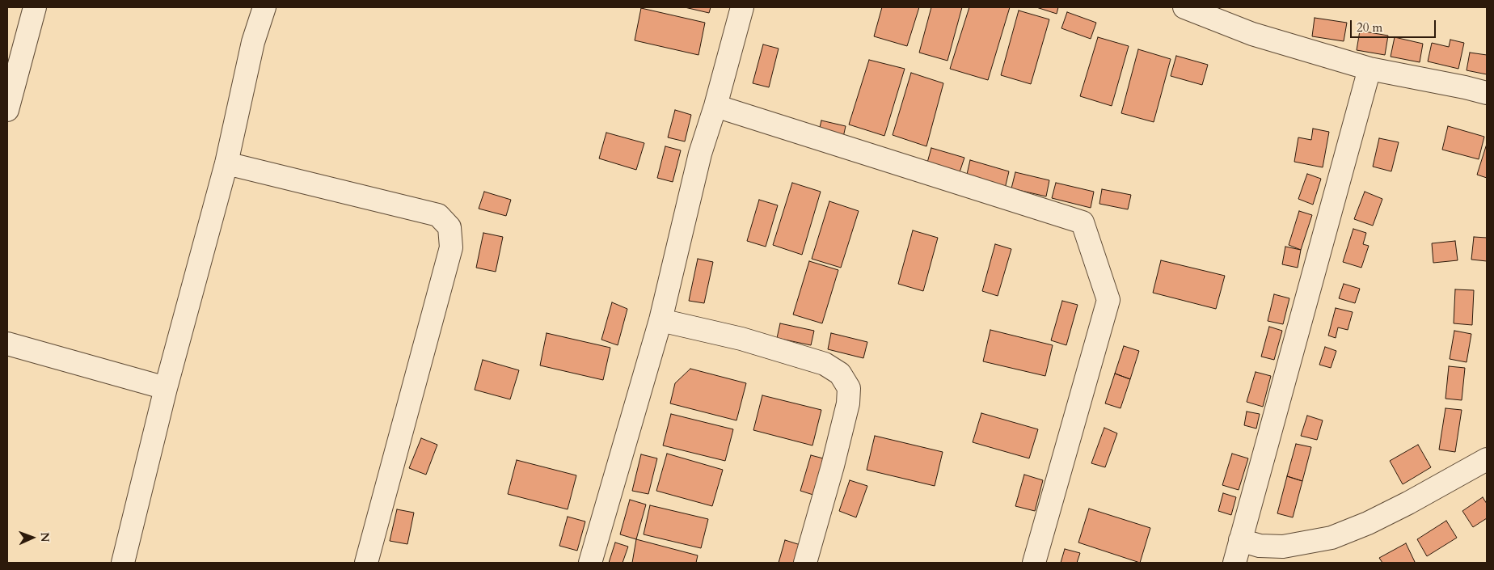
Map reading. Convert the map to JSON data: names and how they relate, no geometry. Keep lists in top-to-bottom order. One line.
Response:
{"scale_bar":"20 m","north":"right"}
